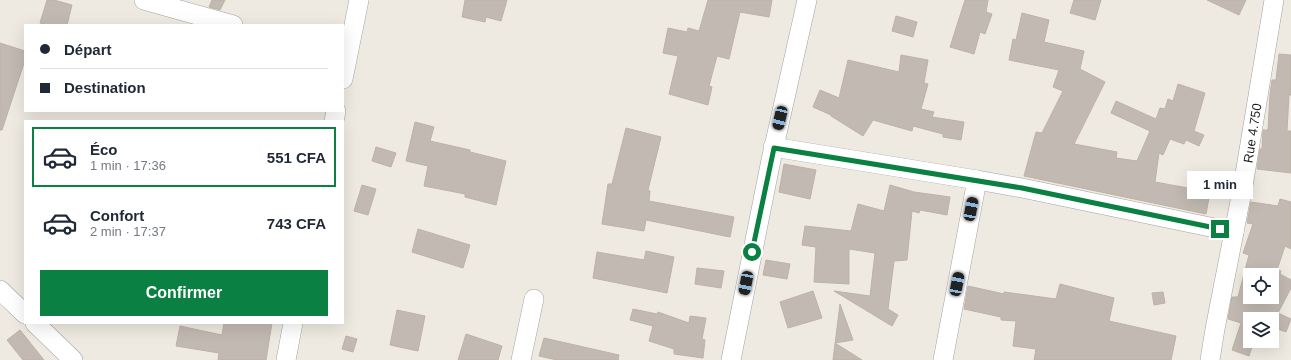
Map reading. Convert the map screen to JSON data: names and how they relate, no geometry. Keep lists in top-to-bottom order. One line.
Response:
{"streets":{"street":["Rue 4.750"]},"page":{"banner":["Départ","Destination"],"list":[{"name":"Éco","note":"1 min · 17:36","value":"551 CFA"},{"name":"Confort","note":"2 min · 17:37","value":"743 CFA"}],"bubble":"1 min","buttons":"Confirmer"}}
